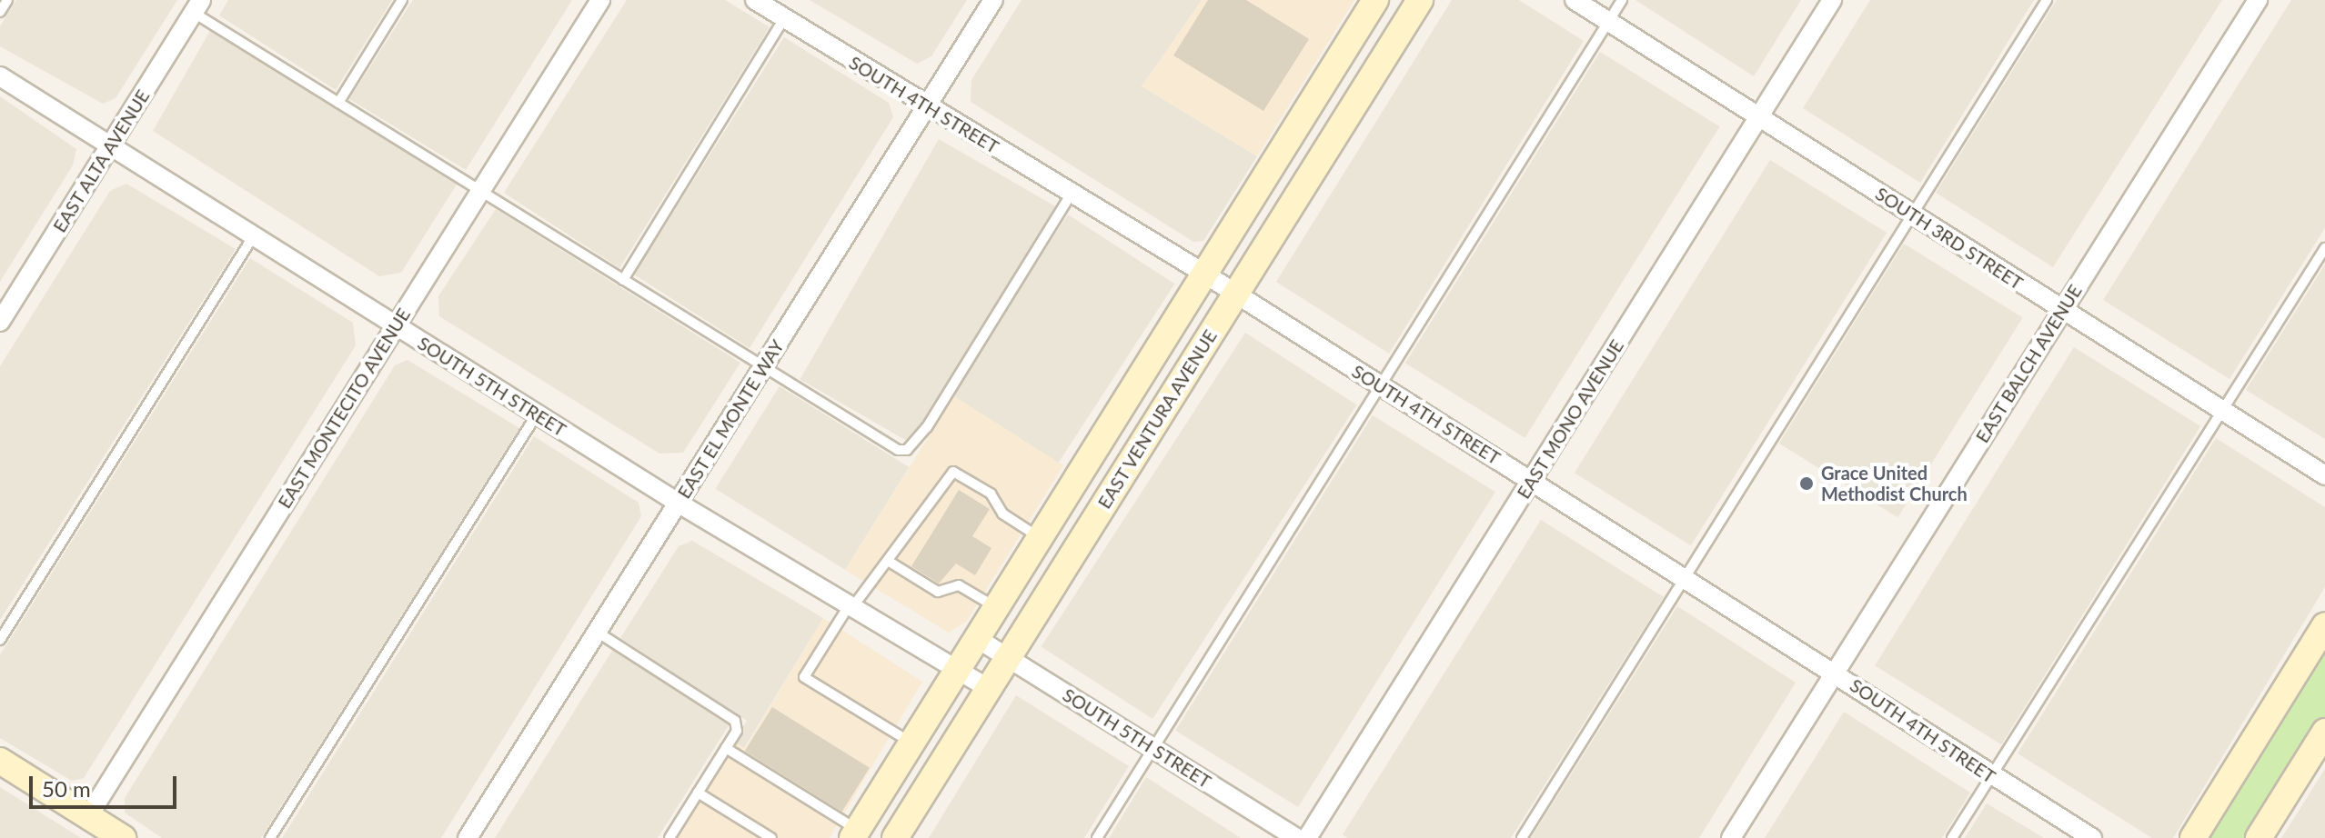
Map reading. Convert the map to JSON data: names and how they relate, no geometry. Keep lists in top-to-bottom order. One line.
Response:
{"streets":{"main road":["EAST VENTURA AVENUE"],"street":["SOUTH 4TH STREET","EAST ALTA AVENUE","SOUTH 3RD STREET","EAST BALCH AVENUE","SOUTH 5TH STREET","EAST MONTECITO AVENUE","EAST EL MONTE WAY","EAST MONO AVENUE"]},"crossings":[["SOUTH 4TH STREET","EAST BALCH AVENUE"],["SOUTH 4TH STREET","EAST EL MONTE WAY"],["SOUTH 4TH STREET","EAST VENTURA AVENUE"],["SOUTH 4TH STREET","EAST MONO AVENUE"],["EAST ALTA AVENUE","SOUTH 5TH STREET"],["SOUTH 3RD STREET","EAST BALCH AVENUE"],["SOUTH 3RD STREET","EAST MONO AVENUE"],["SOUTH 5TH STREET","EAST MONTECITO AVENUE"],["SOUTH 5TH STREET","EAST EL MONTE WAY"],["SOUTH 5TH STREET","EAST VENTURA AVENUE"]],"places":["Grace United Methodist Church"],"scale_bar":"50 m"}
